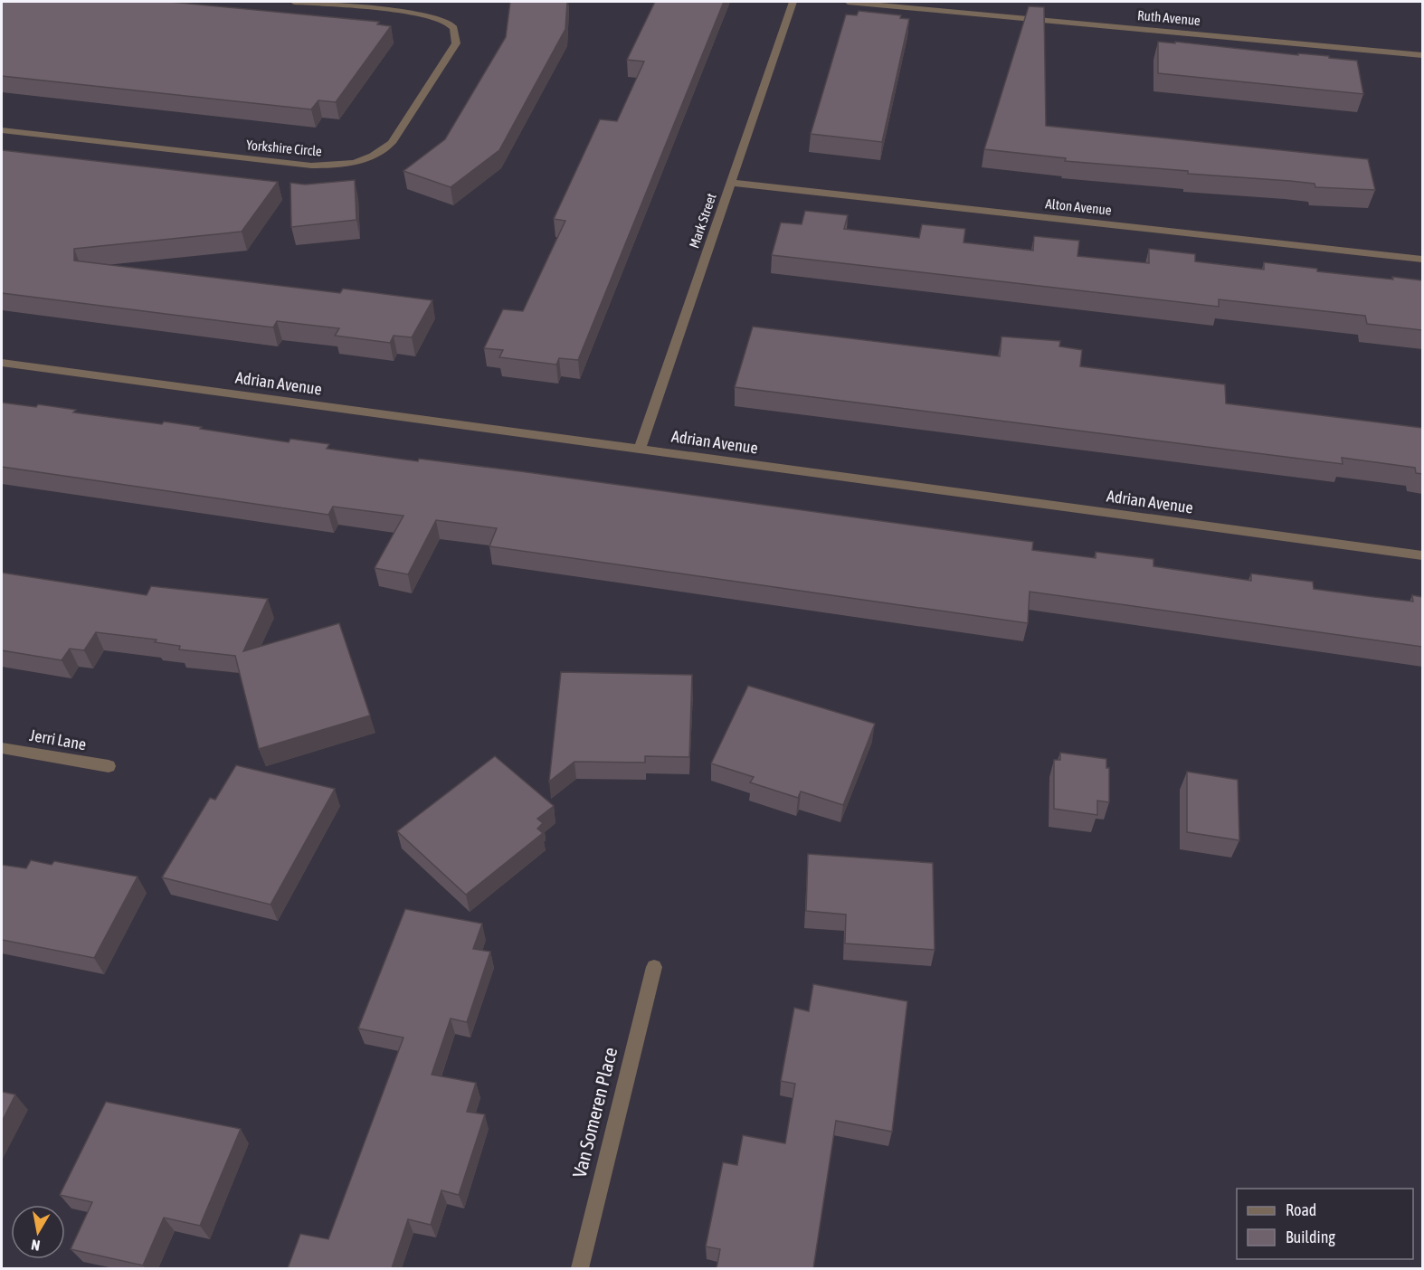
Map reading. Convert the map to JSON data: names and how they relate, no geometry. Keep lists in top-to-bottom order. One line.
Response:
{"streets":{"street":["Ruth Avenue","Yorkshire Circle","Alton Avenue","Mark Street","Adrian Avenue","Jerri Lane","Van Someren Place"]},"crossings":[["Alton Avenue","Mark Street"],["Mark Street","Adrian Avenue"]],"legend":["Road","Building"],"north":"bottom"}
